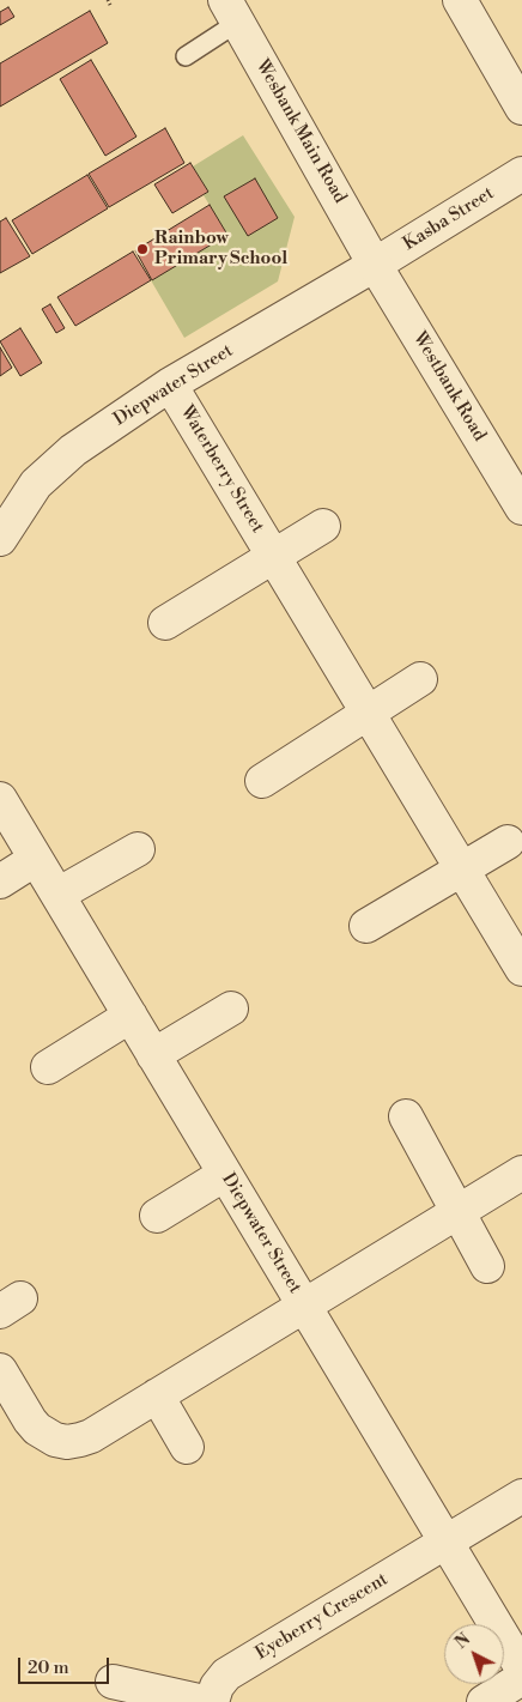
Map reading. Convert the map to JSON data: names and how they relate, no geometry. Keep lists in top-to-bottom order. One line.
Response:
{"streets":{"street":["Wesbank Main Road","Kasba Street","Diepwater Street","Westbank Road","Waterberry Street","Eyeberry Crescent"]},"crossings":[["Wesbank Main Road","Kasba Street"],["Wesbank Main Road","Diepwater Street"],["Wesbank Main Road","Westbank Road"],["Kasba Street","Diepwater Street"],["Kasba Street","Westbank Road"],["Diepwater Street","Westbank Road"],["Diepwater Street","Waterberry Street"],["Diepwater Street","Eyeberry Crescent"]],"places":["Rainbow Primary School"],"scale_bar":"20 m","north":"top left"}
